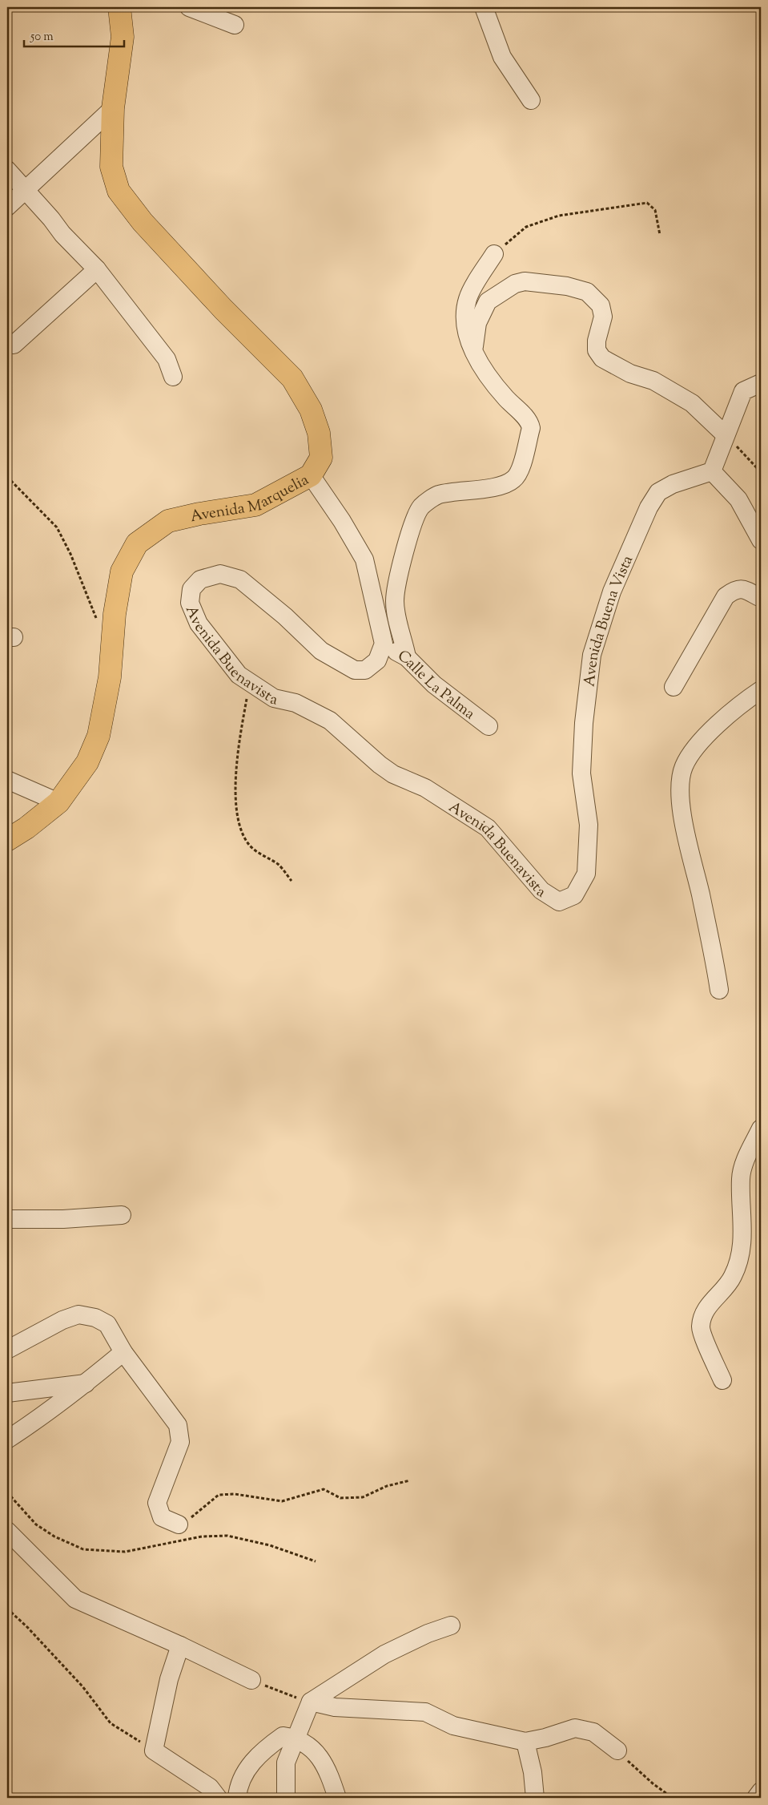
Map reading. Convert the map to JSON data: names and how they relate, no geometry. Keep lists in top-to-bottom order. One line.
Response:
{"streets":{"main road":["Avenida Marquelia"],"street":["Avenida Buena Vista","Avenida Buenavista","Calle La Palma"]},"crossings":[["Avenida Buena Vista","Avenida Buenavista"],["Avenida Buenavista","Calle La Palma"]],"scale_bar":"50 m"}
